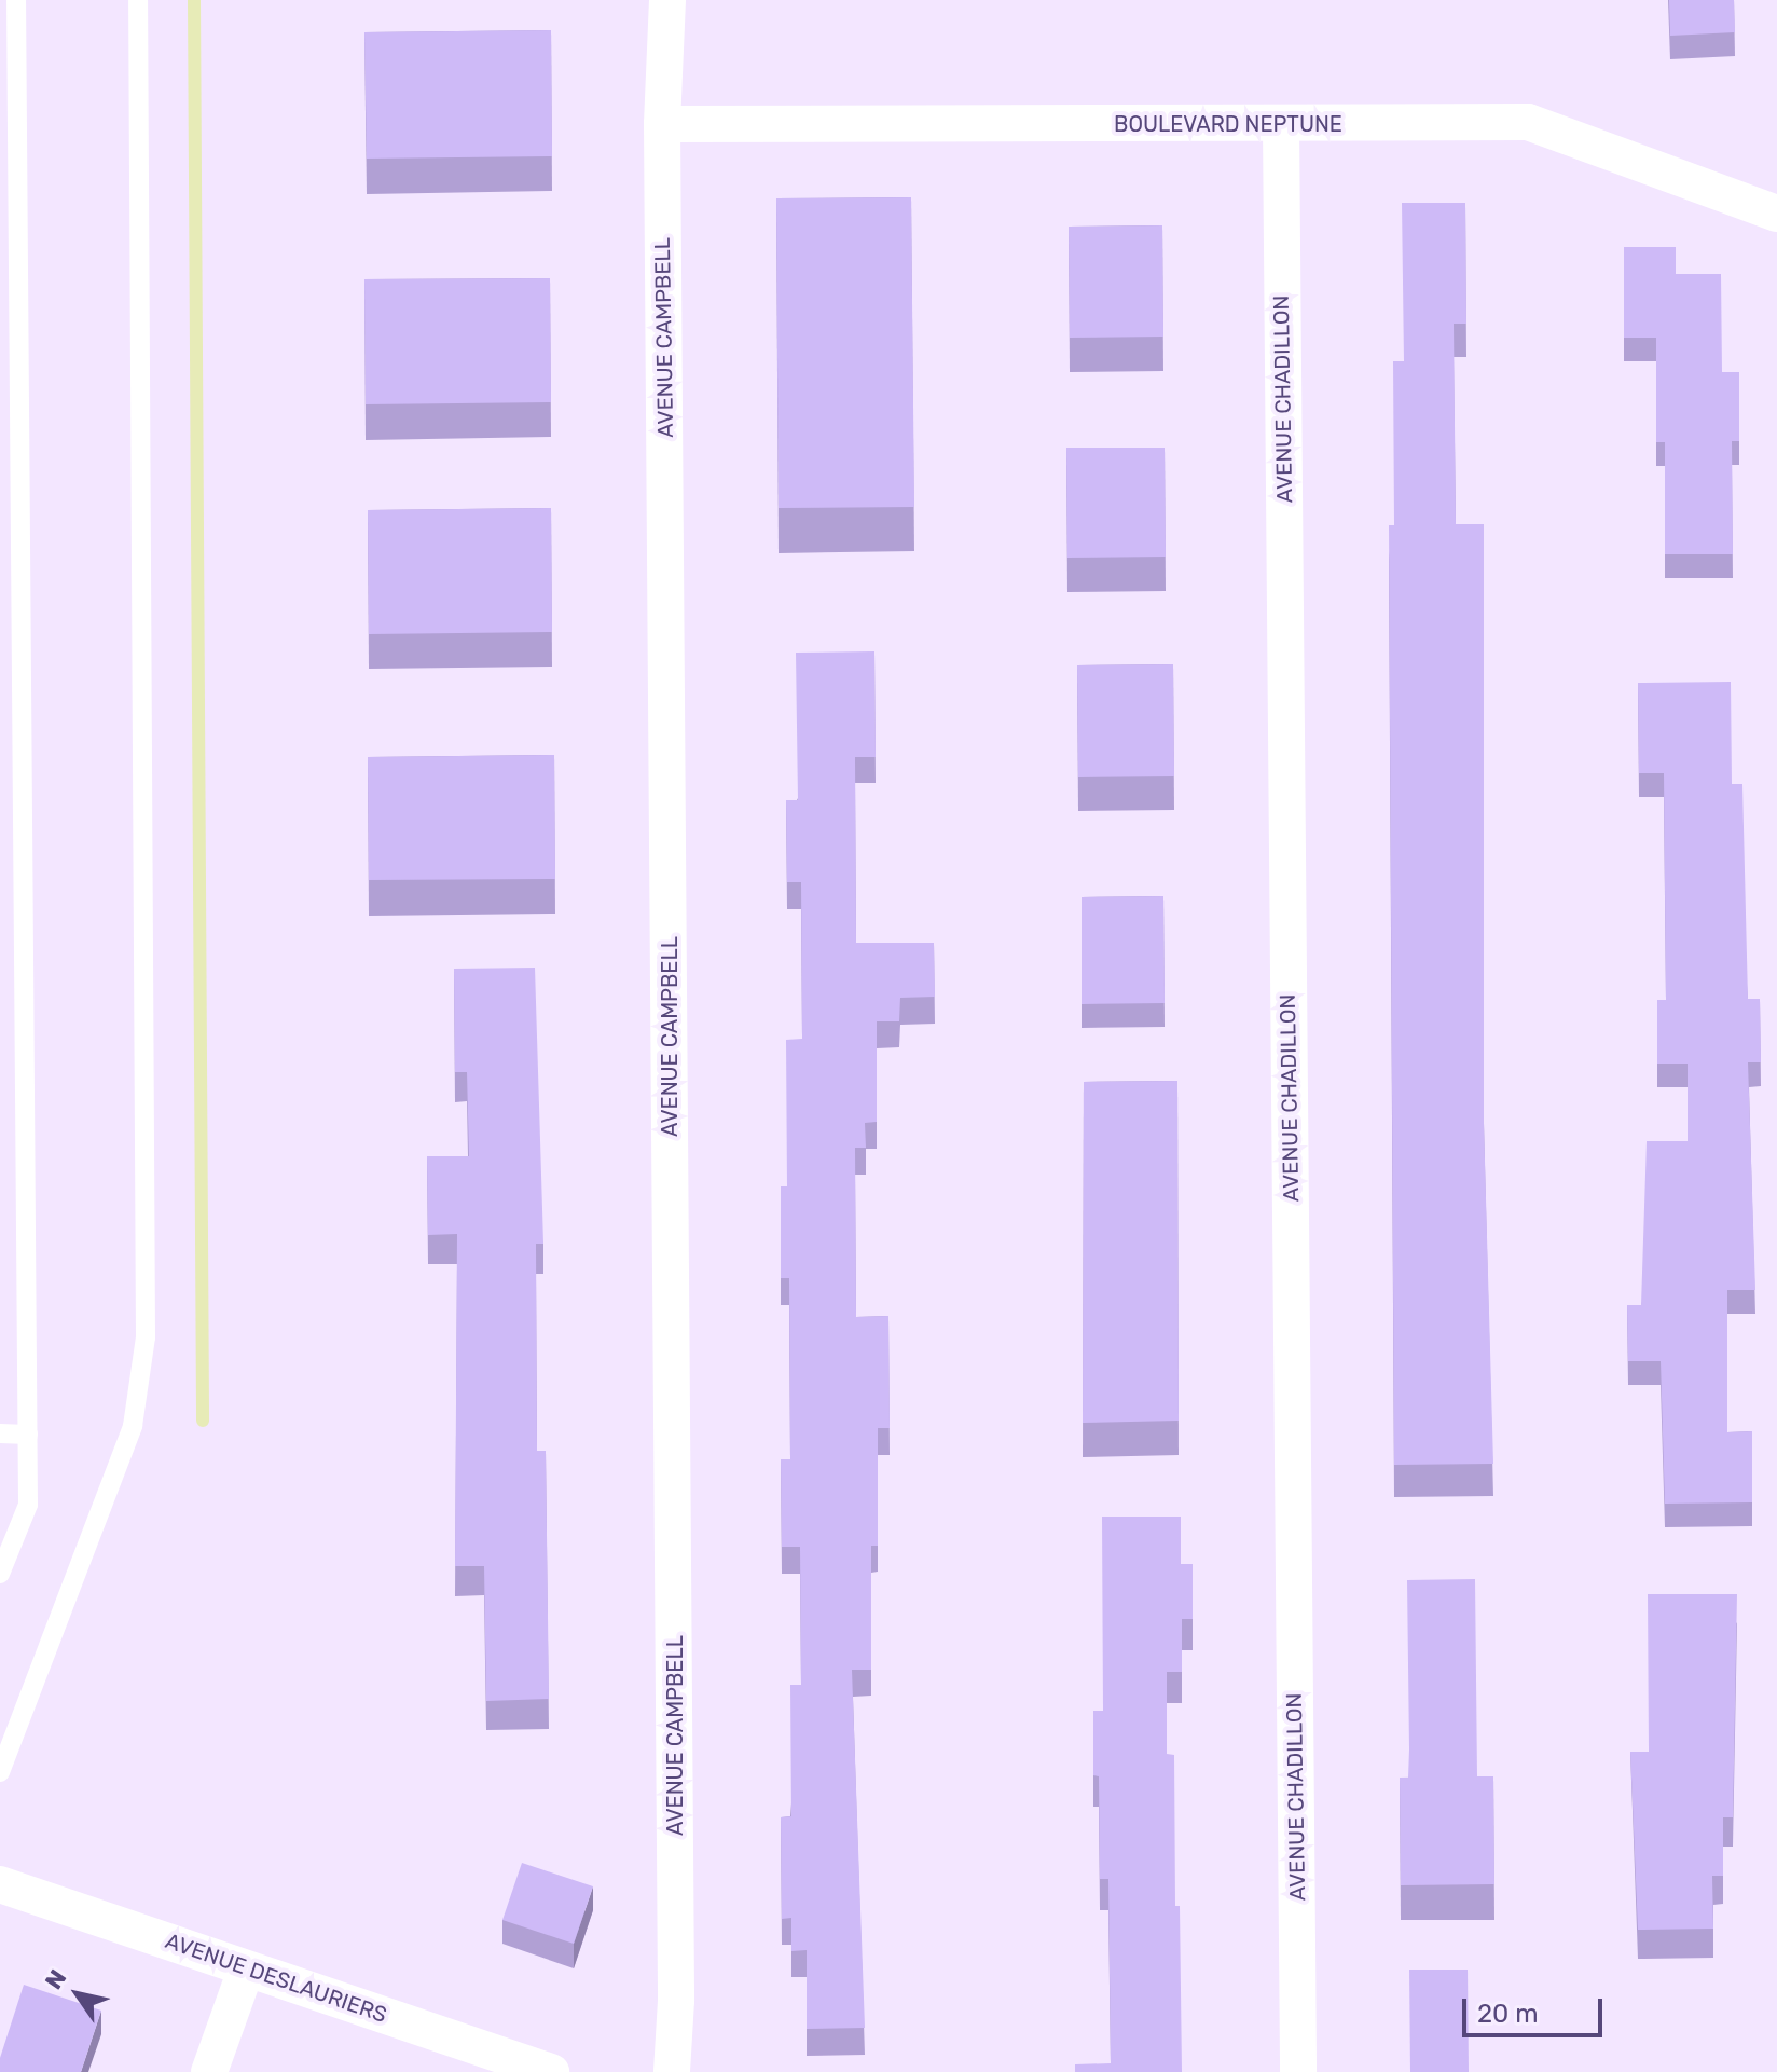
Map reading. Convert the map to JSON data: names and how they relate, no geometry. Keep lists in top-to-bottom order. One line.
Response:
{"streets":{"street":["BOULEVARD NEPTUNE","AVENUE CAMPBELL","AVENUE CHADILLON","AVENUE DESLAURIERS"]},"crossings":[["BOULEVARD NEPTUNE","AVENUE CAMPBELL"],["BOULEVARD NEPTUNE","AVENUE CHADILLON"]],"scale_bar":"20 m","north":"top left"}
